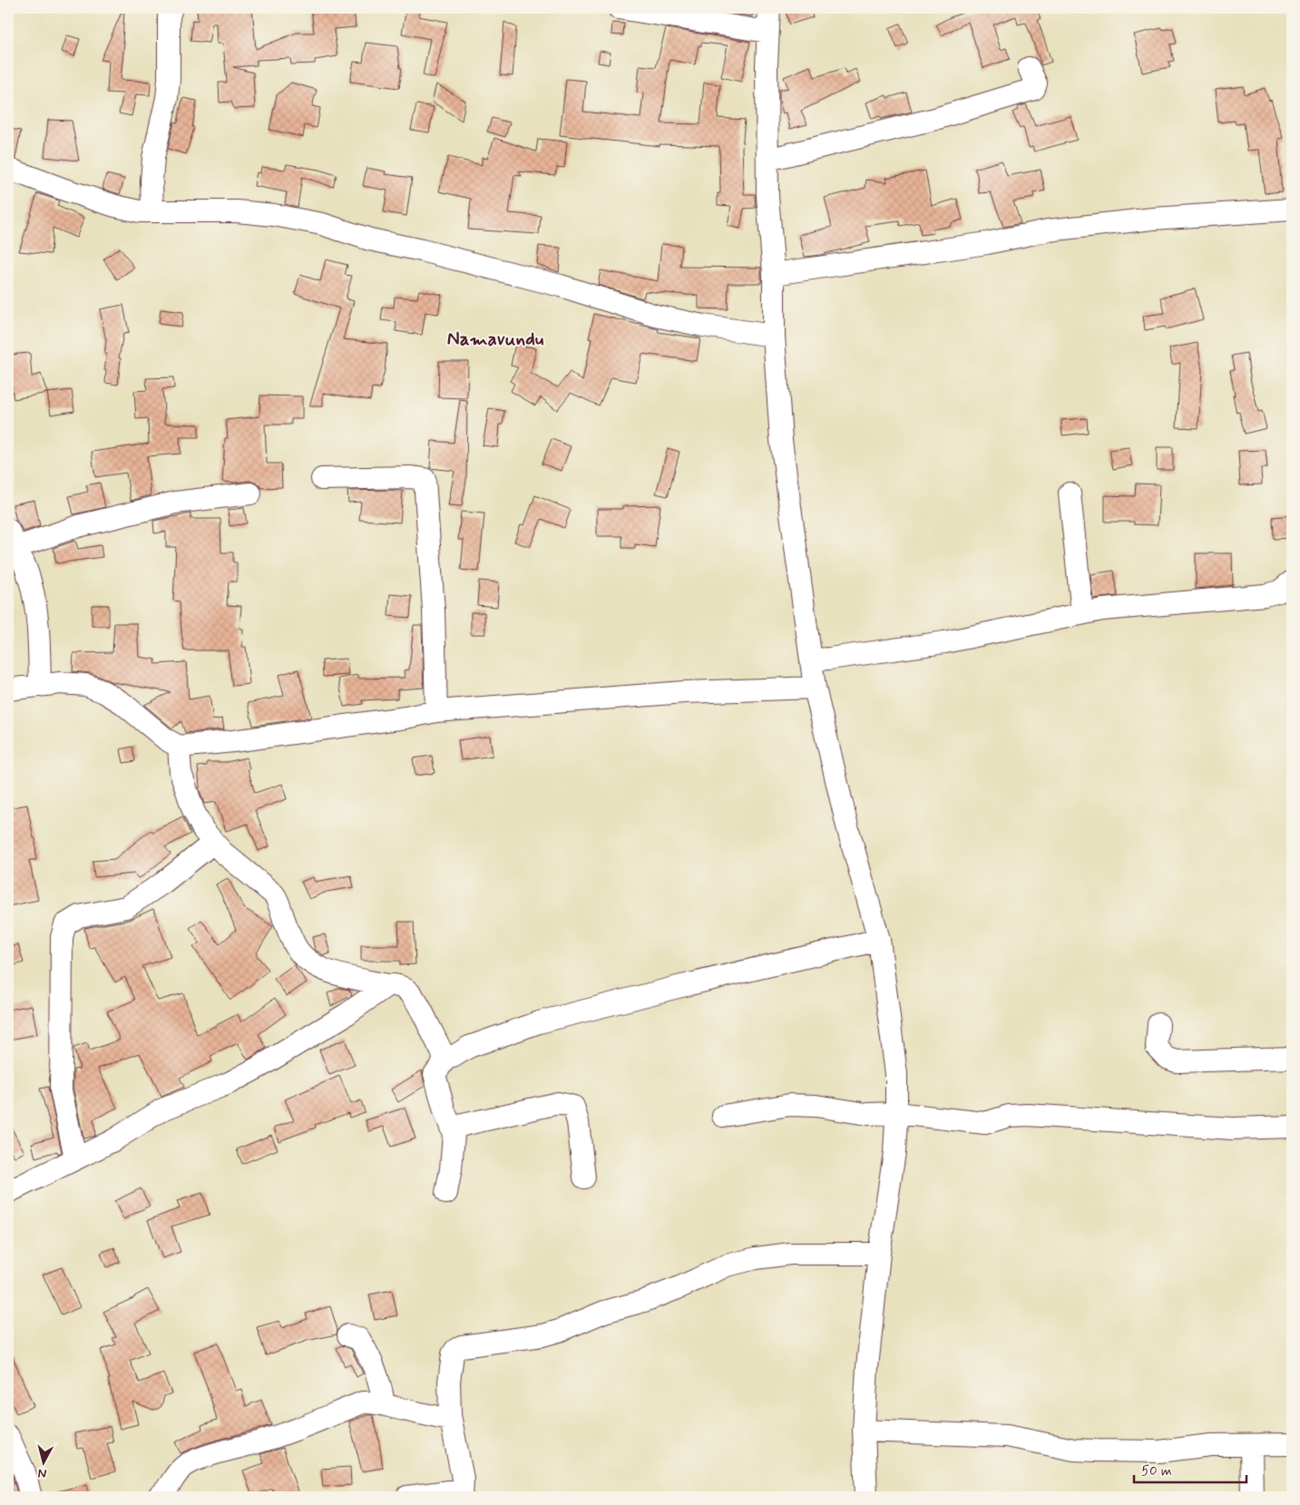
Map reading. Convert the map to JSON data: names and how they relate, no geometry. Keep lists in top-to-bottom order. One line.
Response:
{"districts":["Namavundu"],"scale_bar":"50 m","north":"bottom"}
